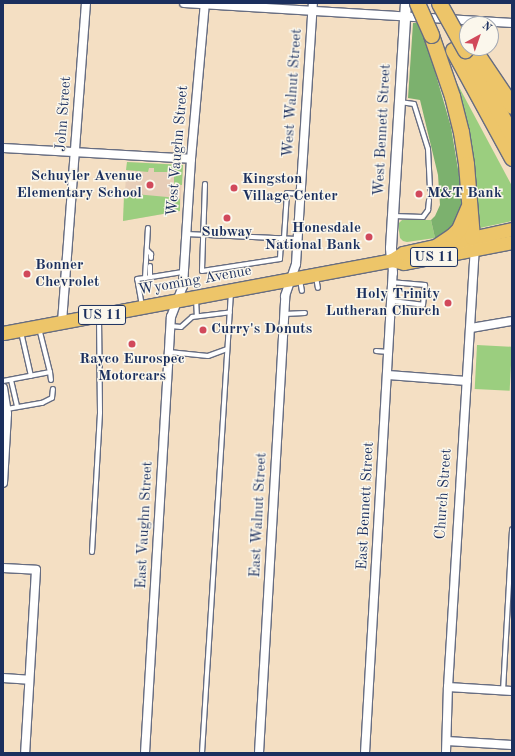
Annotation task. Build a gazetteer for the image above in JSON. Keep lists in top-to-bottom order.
{
  "streets": {
    "main road": ["US 11", "Wyoming Avenue"],
    "street": [
      "West Walnut Street",
      "John Street",
      "West Bennett Street",
      "West Vaughn Street",
      "Church Street",
      "East Bennett Street",
      "East Walnut Street",
      "East Vaughn Street"
    ]
  },
  "crossings": [
    ["West Walnut Street", "Wyoming Avenue"],
    ["West Walnut Street", "East Walnut Street"],
    ["John Street", "Wyoming Avenue"],
    ["West Bennett Street", "Wyoming Avenue"],
    ["West Bennett Street", "East Bennett Street"],
    ["West Vaughn Street", "Wyoming Avenue"],
    ["West Vaughn Street", "East Vaughn Street"],
    ["Wyoming Avenue", "Church Street"],
    ["Wyoming Avenue", "East Bennett Street"],
    ["Wyoming Avenue", "East Walnut Street"],
    ["Wyoming Avenue", "East Vaughn Street"]
  ],
  "places": [
    "Schuyler Avenue Elementary School",
    "Kingston Village Center",
    "M&T Bank",
    "Subway",
    "Honesdale National Bank",
    "Bonner Chevrolet",
    "Holy Trinity Lutheran Church",
    "Curry's Donuts",
    "Rayco Eurospec Motorcars"
  ],
  "north": "top right"
}
